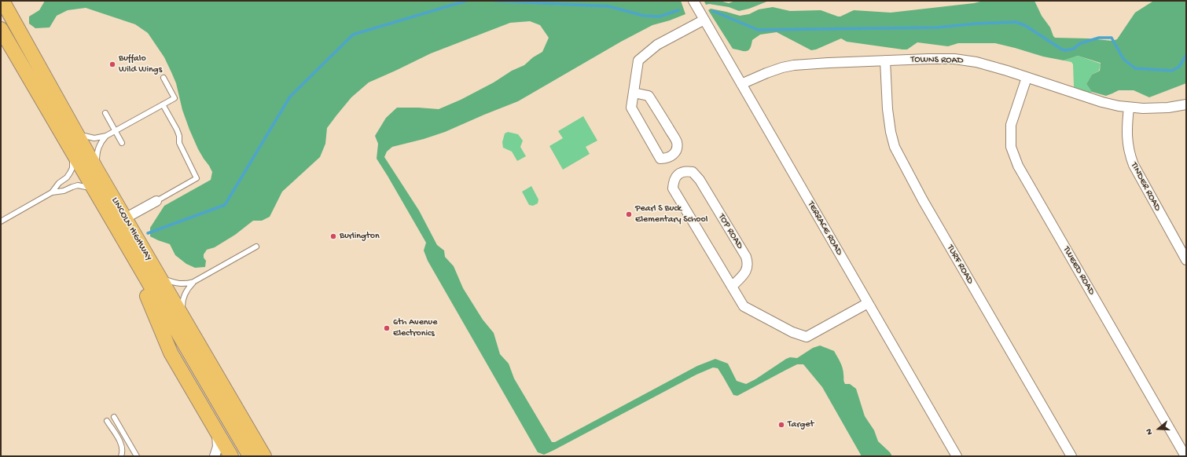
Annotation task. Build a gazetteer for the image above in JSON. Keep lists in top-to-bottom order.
{
  "streets": {
    "main road": ["LINCOLN HIGHWAY"],
    "street": [
      "TOWNS ROAD",
      "TINDER ROAD",
      "TERRACE ROAD",
      "TOP ROAD",
      "TURF ROAD",
      "TWEED ROAD"
    ]
  },
  "crossings": [
    ["TOWNS ROAD", "TINDER ROAD"],
    ["TOWNS ROAD", "TERRACE ROAD"],
    ["TOWNS ROAD", "TURF ROAD"],
    ["TOWNS ROAD", "TWEED ROAD"],
    ["TERRACE ROAD", "TOP ROAD"]
  ],
  "places": [
    "Buffalo Wild Wings",
    "Pearl S Buck Elementary School",
    "Burlington",
    "6th Avenue Electronics",
    "Target"
  ],
  "north": "left"
}
